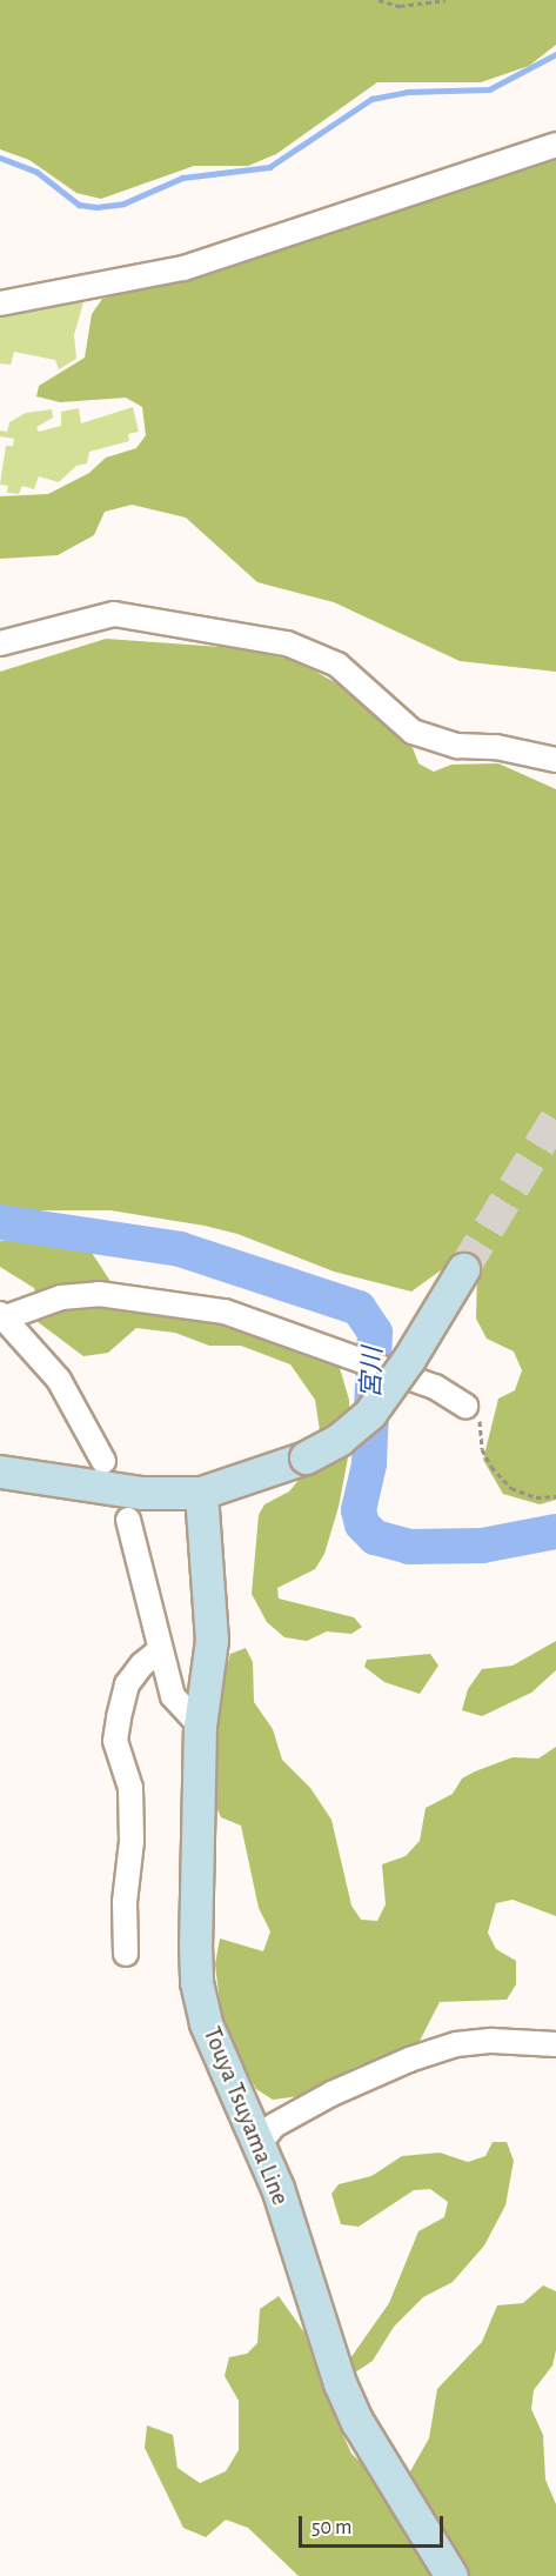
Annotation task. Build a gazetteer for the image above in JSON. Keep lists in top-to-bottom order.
{
  "streets": {
    "main road": ["Touya Tsuyama Line"]
  },
  "water": ["宮川"],
  "scale_bar": "50 m"
}
